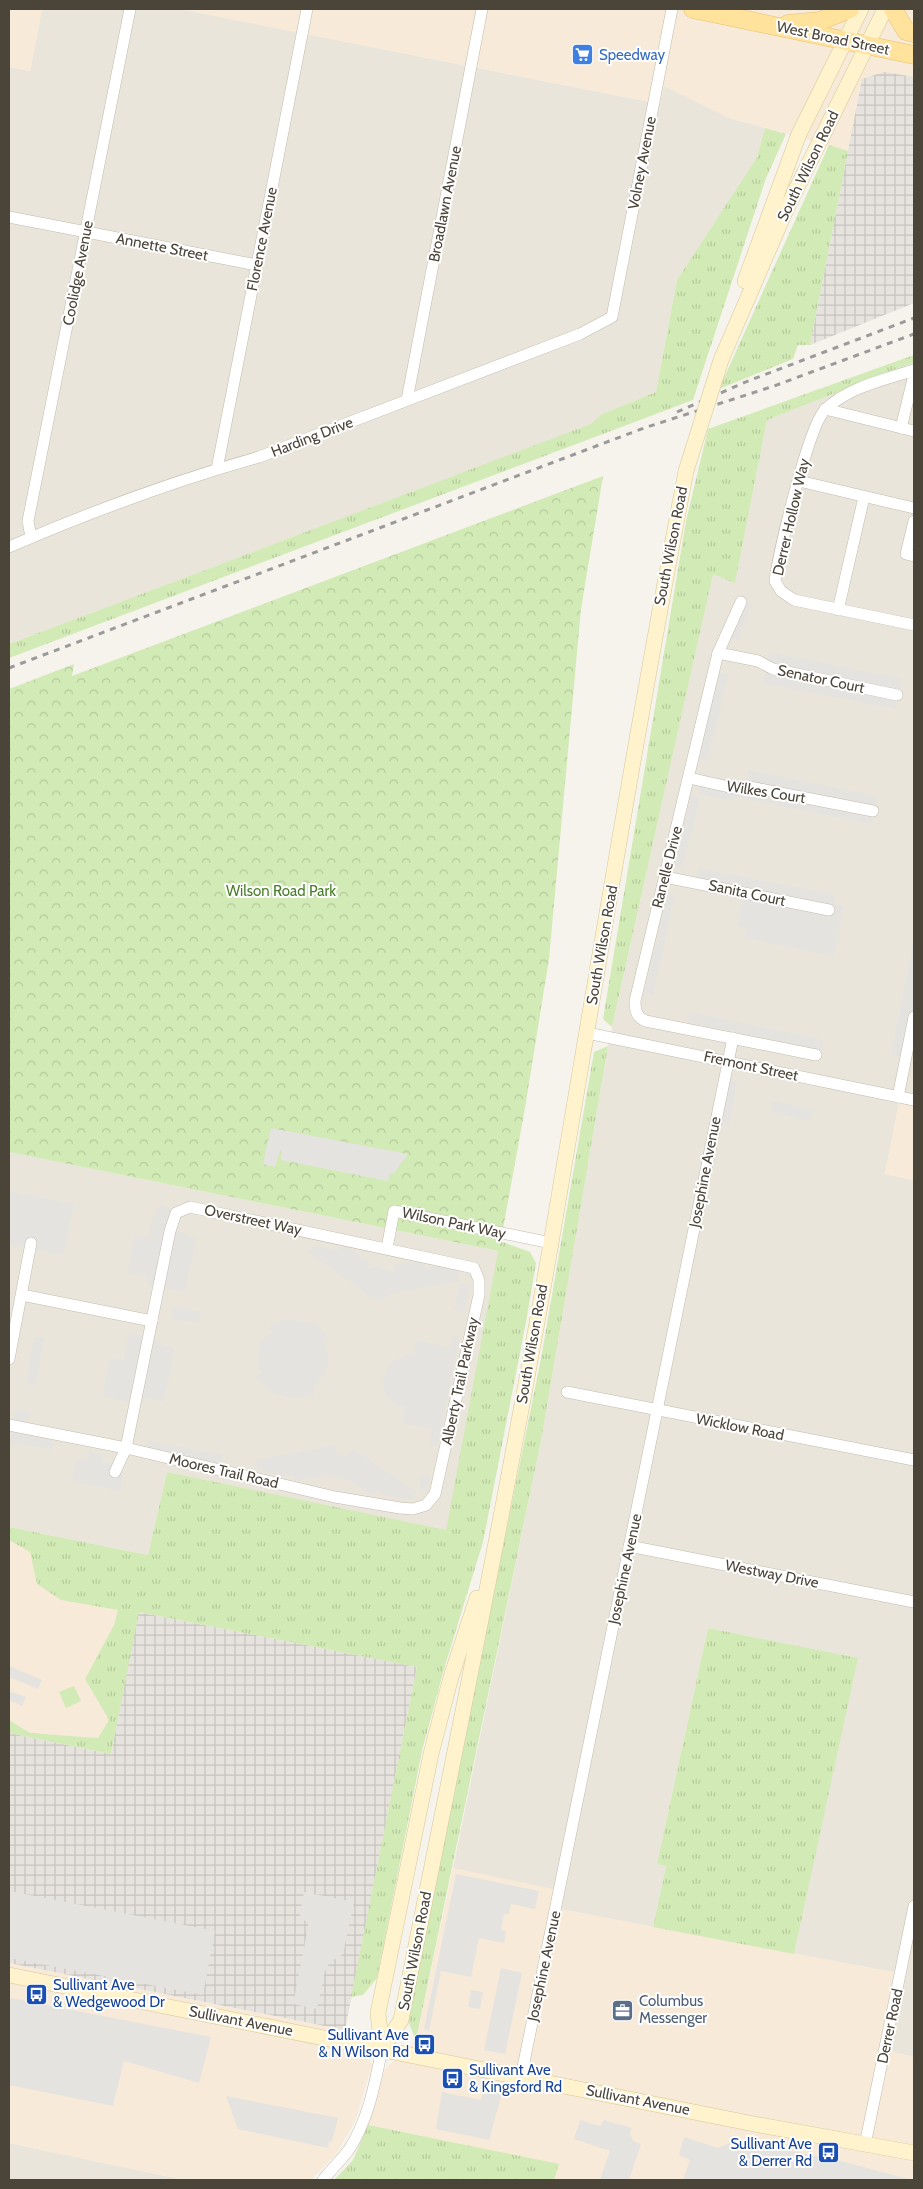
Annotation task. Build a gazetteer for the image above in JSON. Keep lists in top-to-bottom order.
{
  "streets": {
    "main road": ["West Broad Street", "South Wilson Road", "Sullivant Avenue"],
    "street": [
      "Volney Avenue",
      "Broadlawn Avenue",
      "Florence Avenue",
      "Annette Street",
      "Coolidge Avenue",
      "Harding Drive",
      "Derrer Hollow Way",
      "Senator Court",
      "Wilkes Court",
      "Ranelle Drive",
      "Sanita Court",
      "Fremont Street",
      "Josephine Avenue",
      "Overstreet Way",
      "Wilson Park Way",
      "Alberty Trail Parkway",
      "Wicklow Road",
      "Moores Trail Road",
      "Westway Drive",
      "Derrer Road"
    ]
  },
  "crossings": [
    ["West Broad Street", "South Wilson Road"],
    ["Volney Avenue", "Harding Drive"],
    ["South Wilson Road", "Fremont Street"],
    ["South Wilson Road", "Wilson Park Way"],
    ["South Wilson Road", "Sullivant Avenue"],
    ["Broadlawn Avenue", "Harding Drive"],
    ["Florence Avenue", "Annette Street"],
    ["Florence Avenue", "Harding Drive"],
    ["Annette Street", "Coolidge Avenue"],
    ["Coolidge Avenue", "Harding Drive"],
    ["Senator Court", "Ranelle Drive"],
    ["Wilkes Court", "Ranelle Drive"],
    ["Ranelle Drive", "Sanita Court"],
    ["Fremont Street", "Josephine Avenue"],
    ["Josephine Avenue", "Wicklow Road"],
    ["Josephine Avenue", "Westway Drive"],
    ["Josephine Avenue", "Sullivant Avenue"],
    ["Overstreet Way", "Wilson Park Way"],
    ["Overstreet Way", "Alberty Trail Parkway"],
    ["Overstreet Way", "Moores Trail Road"],
    ["Alberty Trail Parkway", "Moores Trail Road"],
    ["Sullivant Avenue", "Derrer Road"]
  ],
  "parks": ["Wilson Road Park"],
  "places": {
    "supermarket": ["Speedway"],
    "bus stop": [
      "Sullivant Ave & Wedgewood Dr",
      "Sullivant Ave & N Wilson Rd",
      "Sullivant Ave & Kingsford Rd",
      "Sullivant Ave & Derrer Rd"
    ],
    "office": ["Columbus Messenger"]
  }
}
